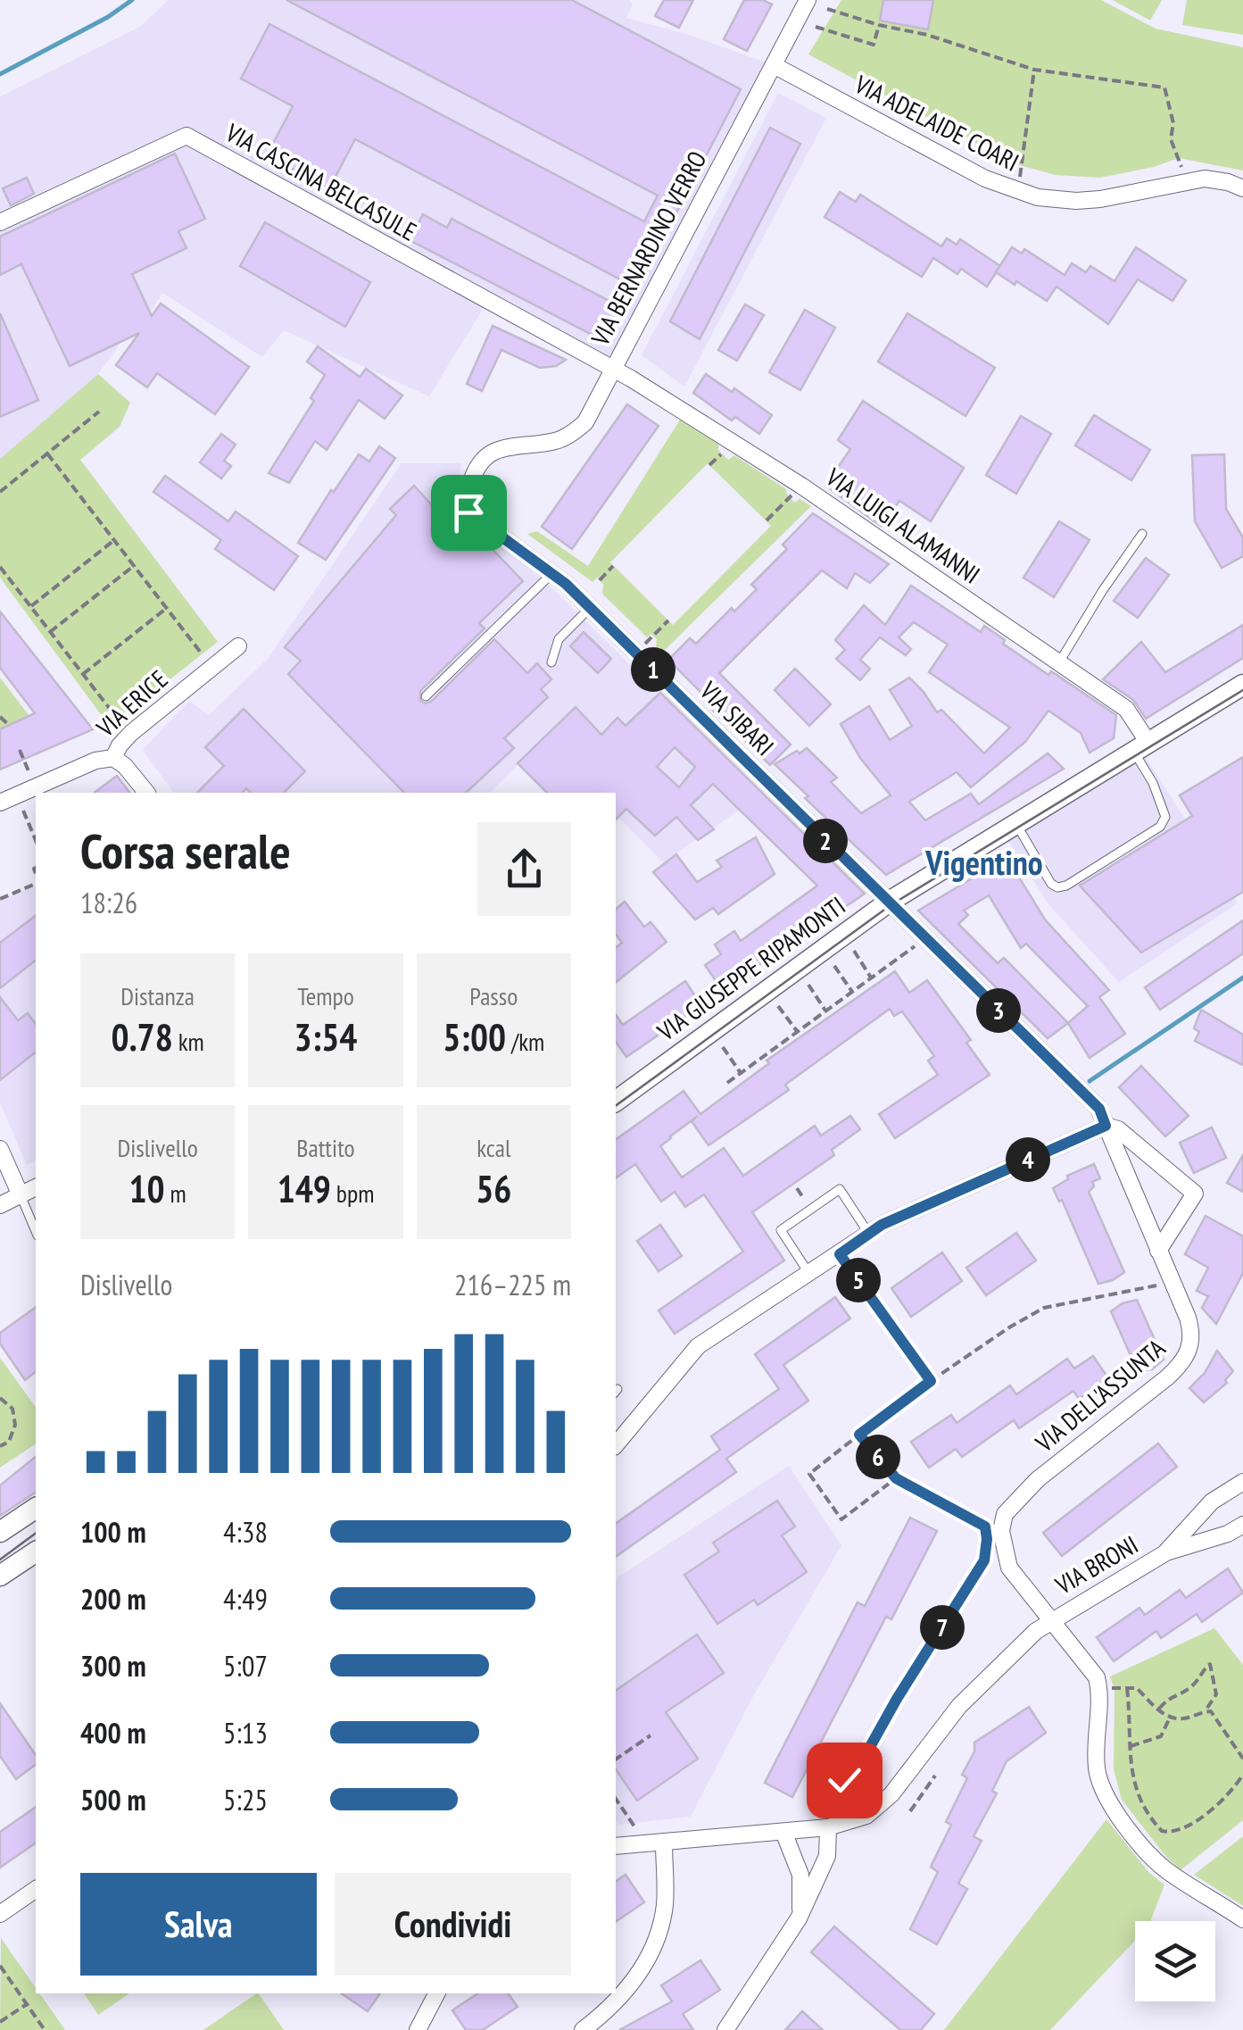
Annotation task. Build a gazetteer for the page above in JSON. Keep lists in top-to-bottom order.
{
  "streets": {
    "street": [
      "VIA ADELAIDE COARI",
      "VIA CASCINA BELCASULE",
      "VIA BERNARDINO VERRO",
      "VIA LUIGI ALAMANNI",
      "VIA ERICE",
      "VIA SIBARI",
      "VIA GIUSEPPE RIPAMONTI",
      "VIA DELL'ASSUNTA",
      "VIA BRONI"
    ]
  },
  "crossings": [
    ["VIA ADELAIDE COARI", "VIA BERNARDINO VERRO"],
    ["VIA CASCINA BELCASULE", "VIA BERNARDINO VERRO"],
    ["VIA CASCINA BELCASULE", "VIA LUIGI ALAMANNI"],
    ["VIA BERNARDINO VERRO", "VIA LUIGI ALAMANNI"],
    ["VIA BERNARDINO VERRO", "VIA SIBARI"],
    ["VIA LUIGI ALAMANNI", "VIA GIUSEPPE RIPAMONTI"],
    ["VIA SIBARI", "VIA GIUSEPPE RIPAMONTI"],
    ["VIA SIBARI", "VIA DELL'ASSUNTA"],
    ["VIA GIUSEPPE RIPAMONTI", "VIA DELL'ASSUNTA"],
    ["VIA DELL'ASSUNTA", "VIA BRONI"]
  ],
  "districts": ["Vigentino"],
  "page": {
    "pins": [
      "1",
      "2",
      "3",
      "4",
      "5",
      "6",
      "7"
    ],
    "heading": ["Corsa serale", "18:26"],
    "stats": [
      ["Distanza", "0.78 km"],
      ["Tempo", "3:54"],
      ["Passo", "5:00 /km"],
      ["Dislivello", "10 m"],
      ["Battito", "149 bpm"],
      ["kcal", "56"]
    ],
    "chart": ["Dislivello", "216–225 m"],
    "list": [
      {
        "name": "100 m",
        "note": "4:38"
      },
      {
        "name": "200 m",
        "note": "4:49"
      },
      {
        "name": "300 m",
        "note": "5:07"
      },
      {
        "name": "400 m",
        "note": "5:13"
      },
      {
        "name": "500 m",
        "note": "5:25"
      }
    ],
    "buttons": ["Salva", "Condividi"]
  }
}
